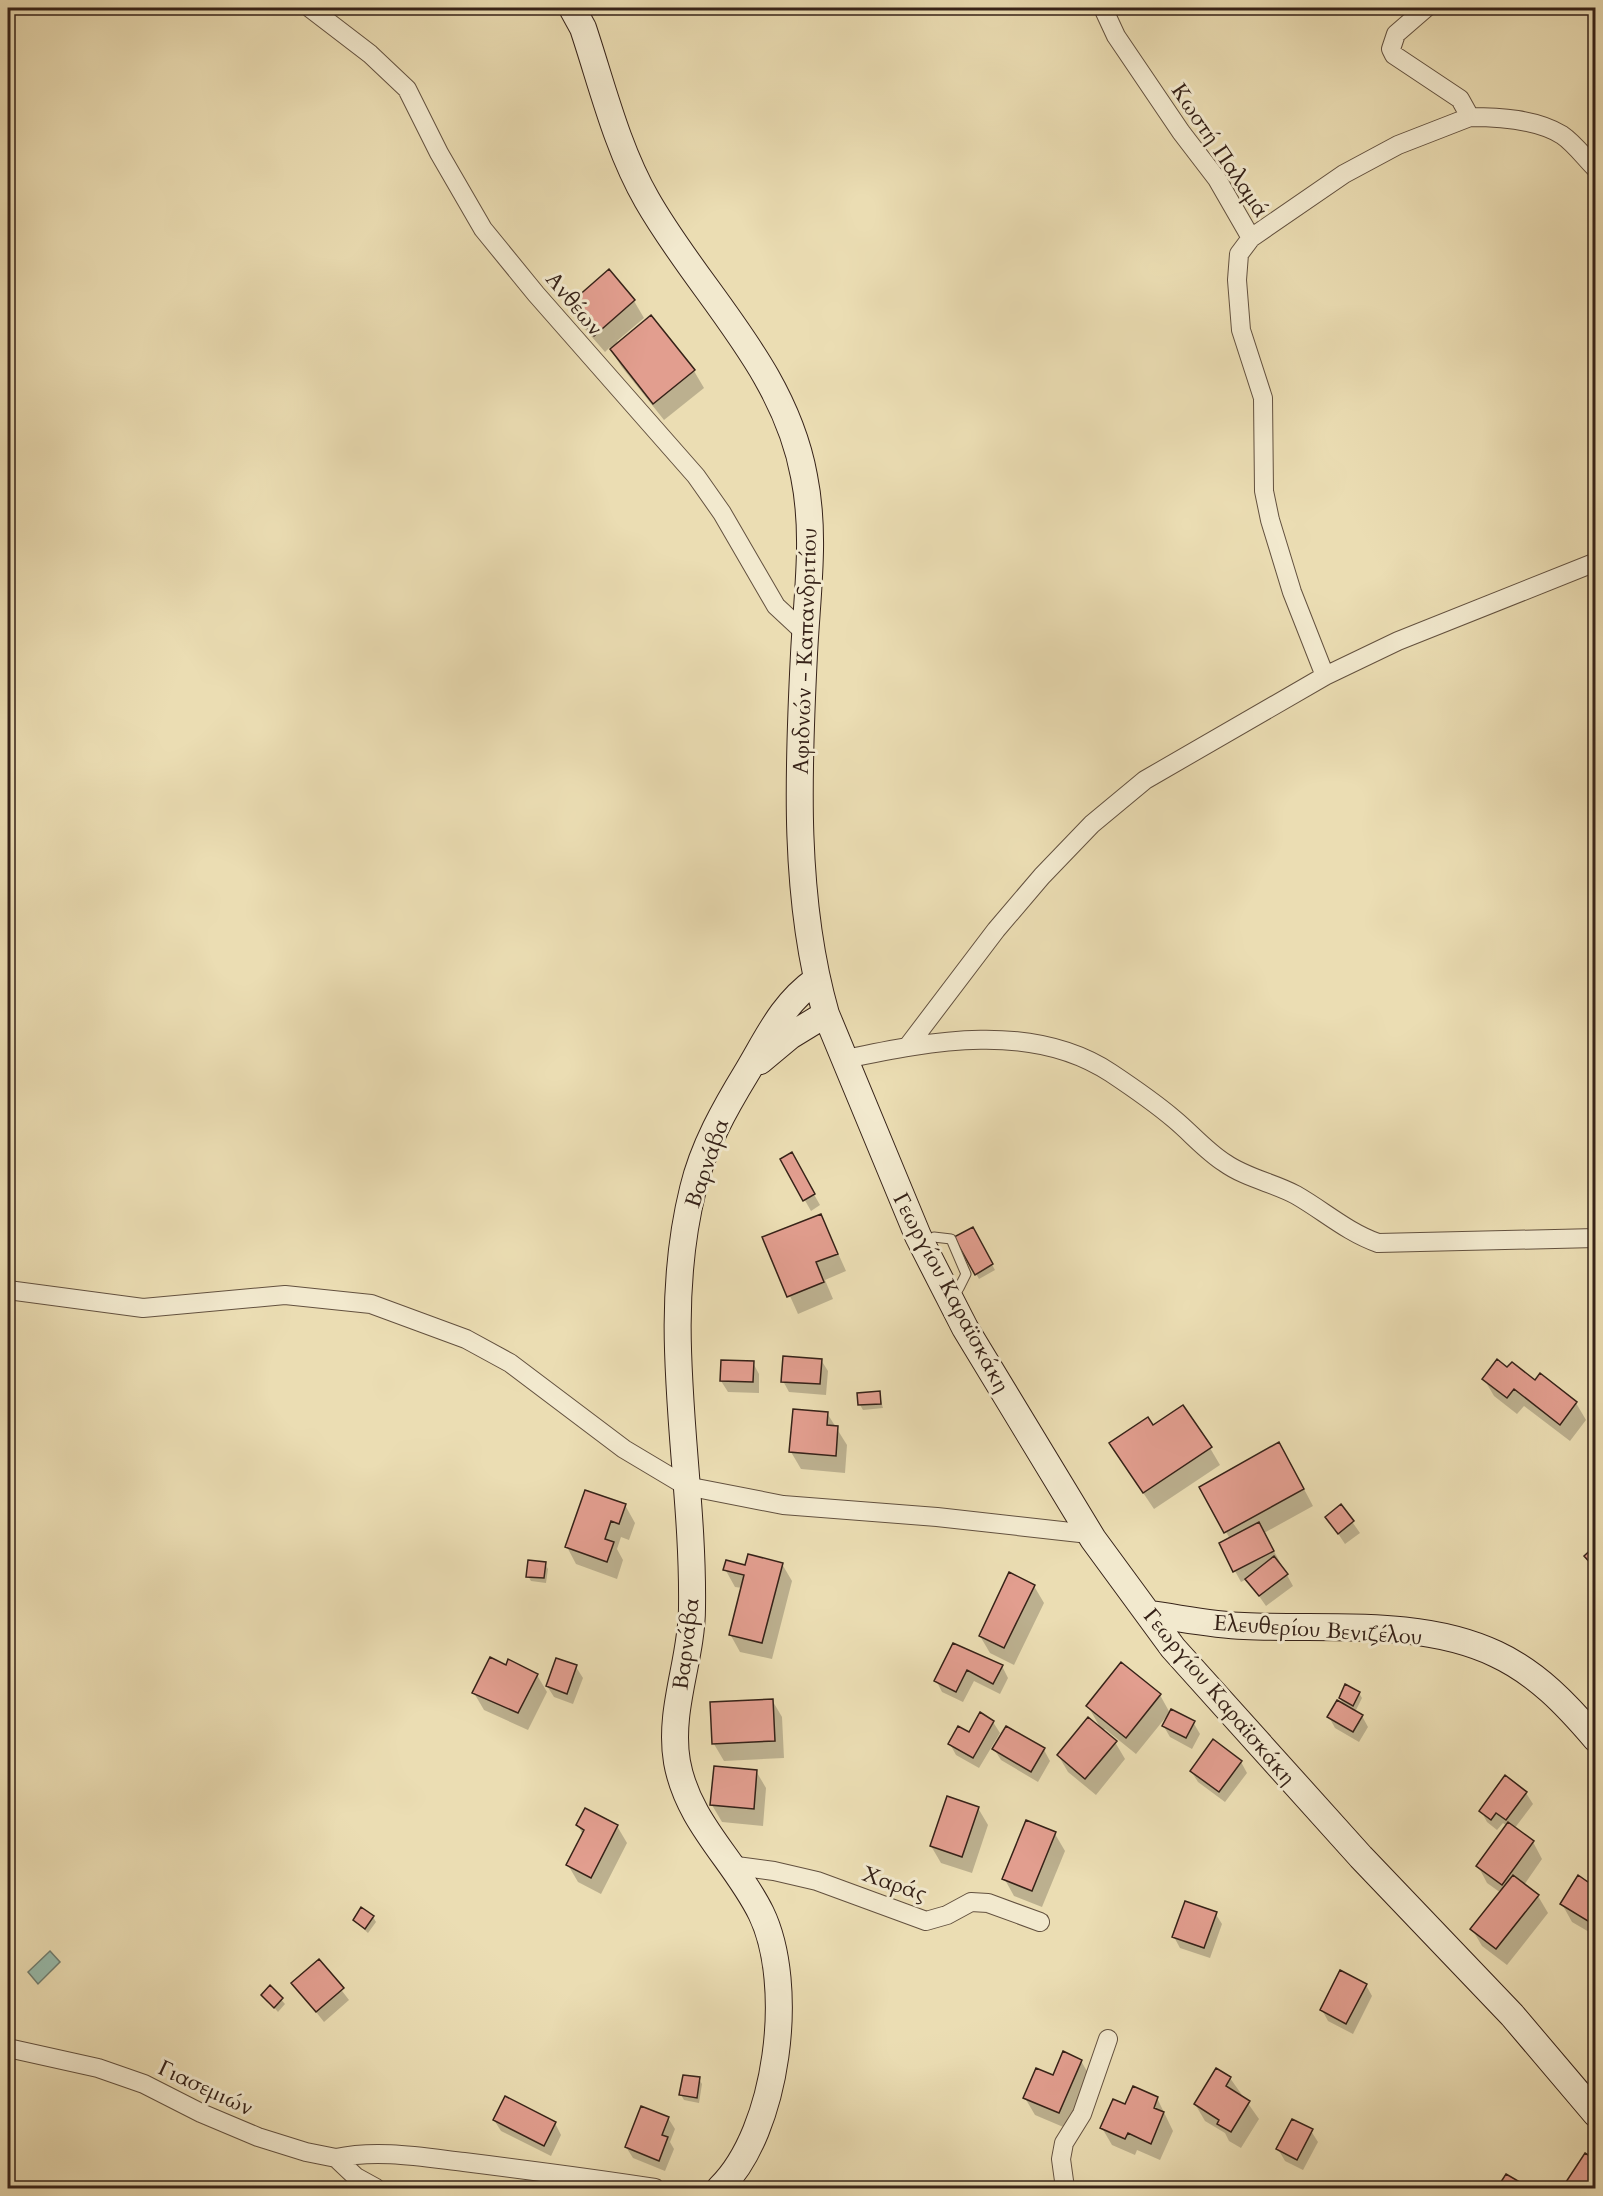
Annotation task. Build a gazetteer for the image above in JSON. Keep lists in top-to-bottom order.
{
  "streets": {
    "main road": [
      "Αφιδνών - Καπανδριτίου",
      "Βαρνάβα",
      "Γεωργίου Καραϊσκάκη",
      "Ελευθερίου Βενιζέλου"
    ],
    "street": [
      "Κωστή Παλαμά",
      "Ανθέων",
      "Χαράς",
      "Γιασεμιών"
    ]
  },
  "crossings": [
    ["Ανθέων", "Αφιδνών - Καπανδριτίου"],
    ["Αφιδνών - Καπανδριτίου", "Βαρνάβα"],
    ["Αφιδνών - Καπανδριτίου", "Γεωργίου Καραϊσκάκη"],
    ["Βαρνάβα", "Χαράς"],
    ["Γεωργίου Καραϊσκάκη", "Ελευθερίου Βενιζέλου"]
  ]
}
